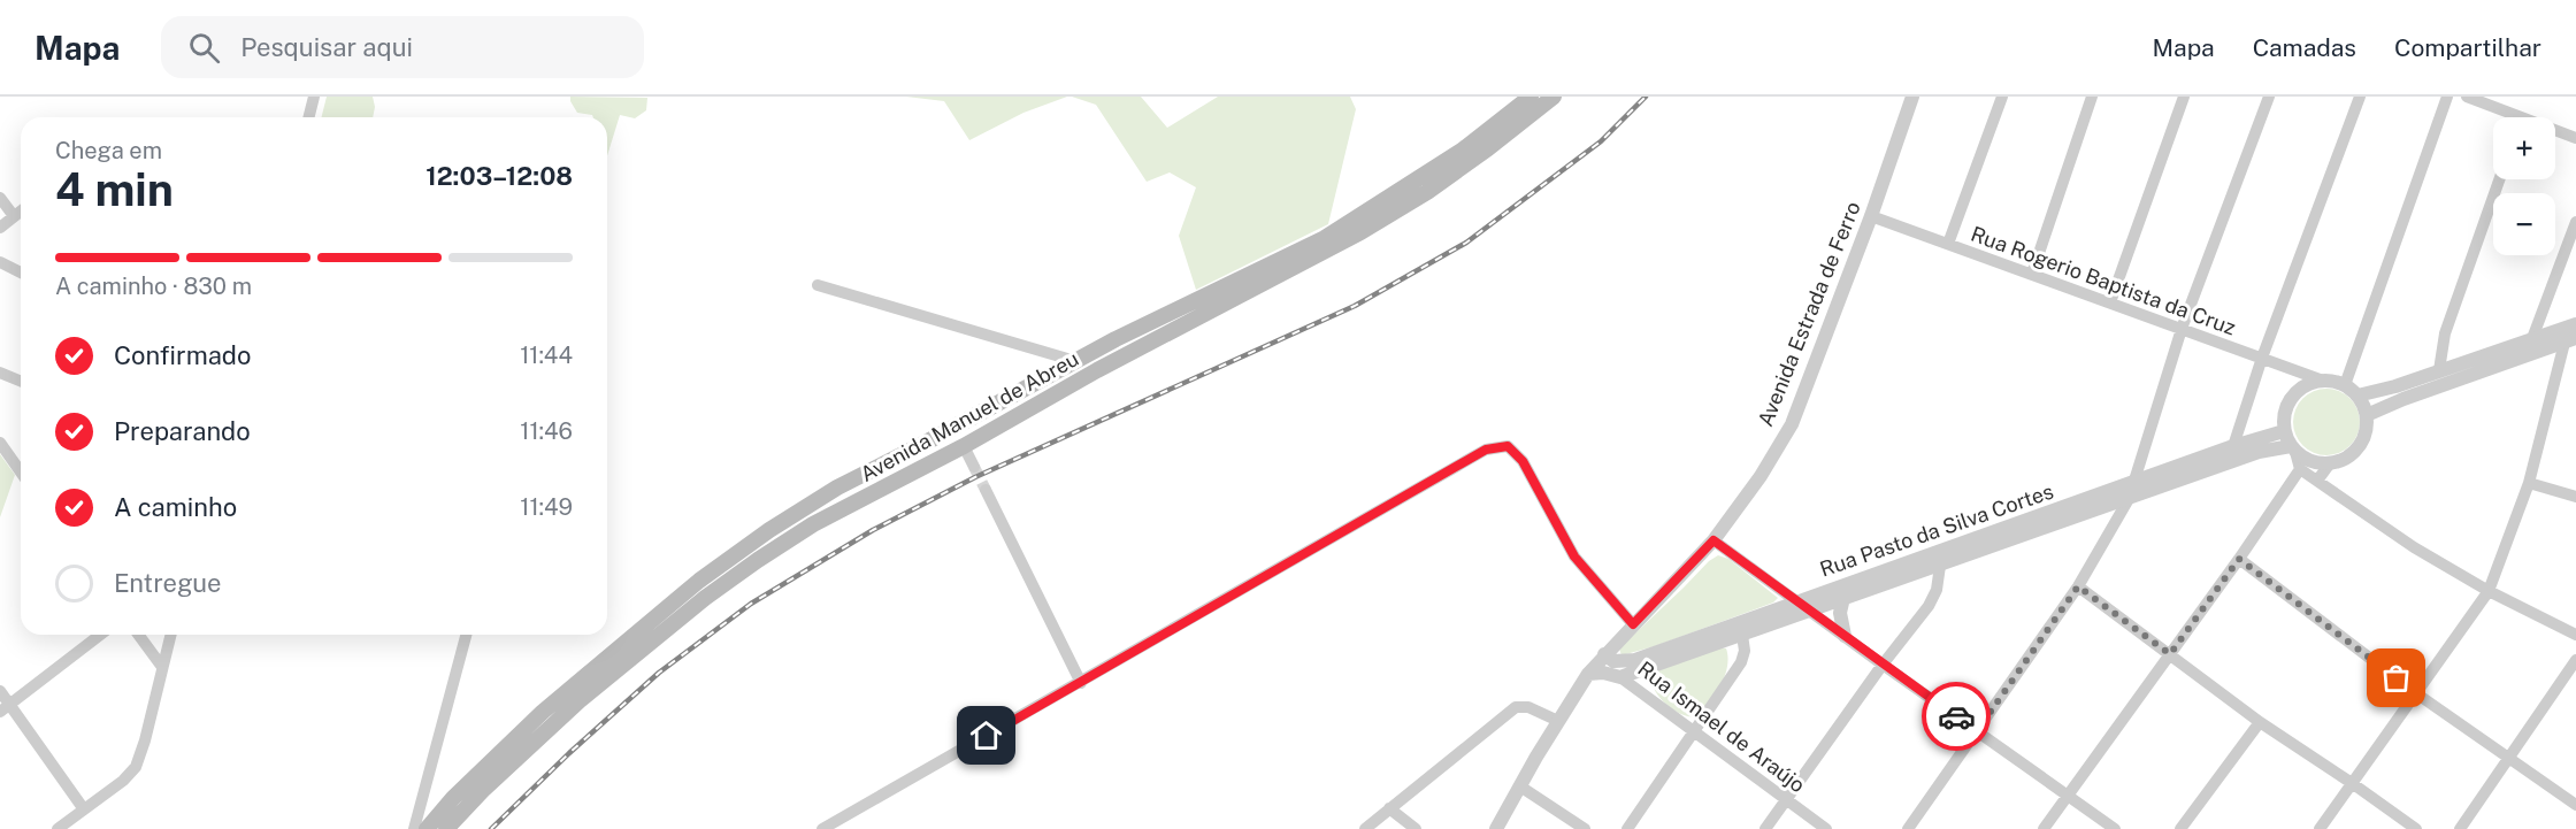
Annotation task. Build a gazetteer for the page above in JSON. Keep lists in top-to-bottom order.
{
  "streets": {
    "main road": ["Avenida Manuel de Abreu"],
    "street": [
      "Rua Rogerio Baptista da Cruz",
      "Avenida Estrada de Ferro",
      "Rua Pasto da Silva Cortes",
      "Rua Ismael de Araújo"
    ]
  },
  "crossings": [
    ["Rua Rogerio Baptista da Cruz", "Avenida Estrada de Ferro"],
    ["Rua Rogerio Baptista da Cruz", "Rua Pasto da Silva Cortes"],
    ["Avenida Estrada de Ferro", "Rua Pasto da Silva Cortes"],
    ["Avenida Estrada de Ferro", "Rua Ismael de Araújo"],
    ["Rua Pasto da Silva Cortes", "Rua Ismael de Araújo"]
  ],
  "page": {
    "header": "Mapa",
    "search": "Pesquisar aqui",
    "nav": ["Mapa", "Camadas", "Compartilhar"],
    "map_buttons": ["+", "−"],
    "heading": ["4 min", "Chega em", "12:03–12:08"],
    "bar": "A caminho · 830 m",
    "list": [
      ["Confirmado", "11:44"],
      ["Preparando", "11:46"],
      ["A caminho", "11:49"],
      "Entregue"
    ]
  }
}
